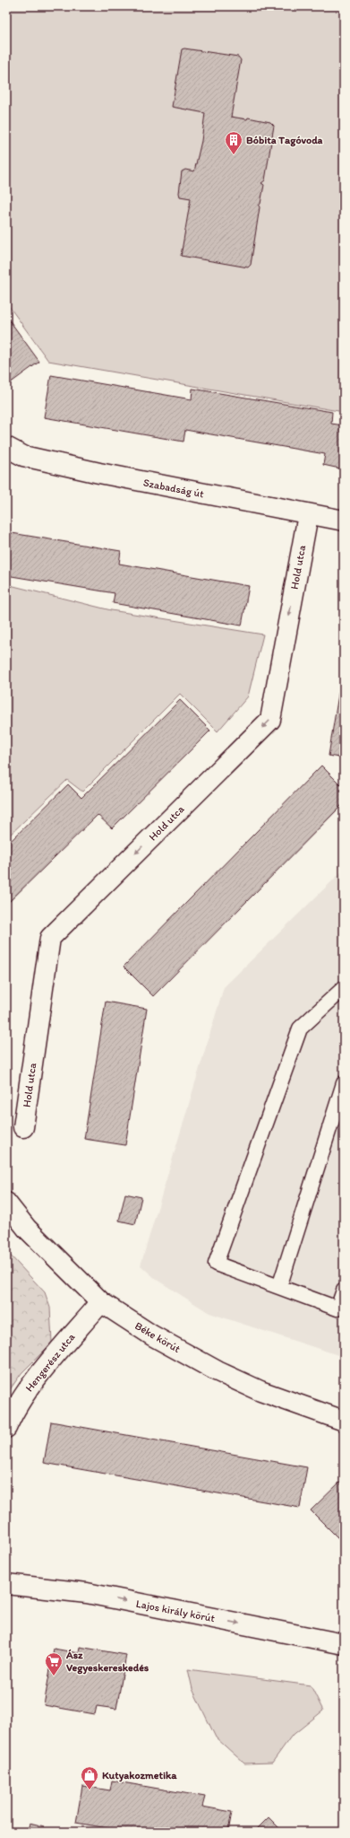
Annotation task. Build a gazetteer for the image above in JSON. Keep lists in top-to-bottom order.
{
  "streets": {
    "street": [
      "Szabadság út",
      "Hold utca",
      "Béke körút",
      "Hengerész utca",
      "Lajos király körút"
    ]
  },
  "crossings": [
    ["Szabadság út", "Hold utca"],
    ["Béke körút", "Hengerész utca"]
  ],
  "one_way": ["Hold utca", "Lajos király körút"],
  "places": {
    "building": ["Bóbita Tagóvoda"],
    "supermarket": ["Ász Vegyeskereskedés"],
    "shop": ["Kutyakozmetika"]
  }
}
